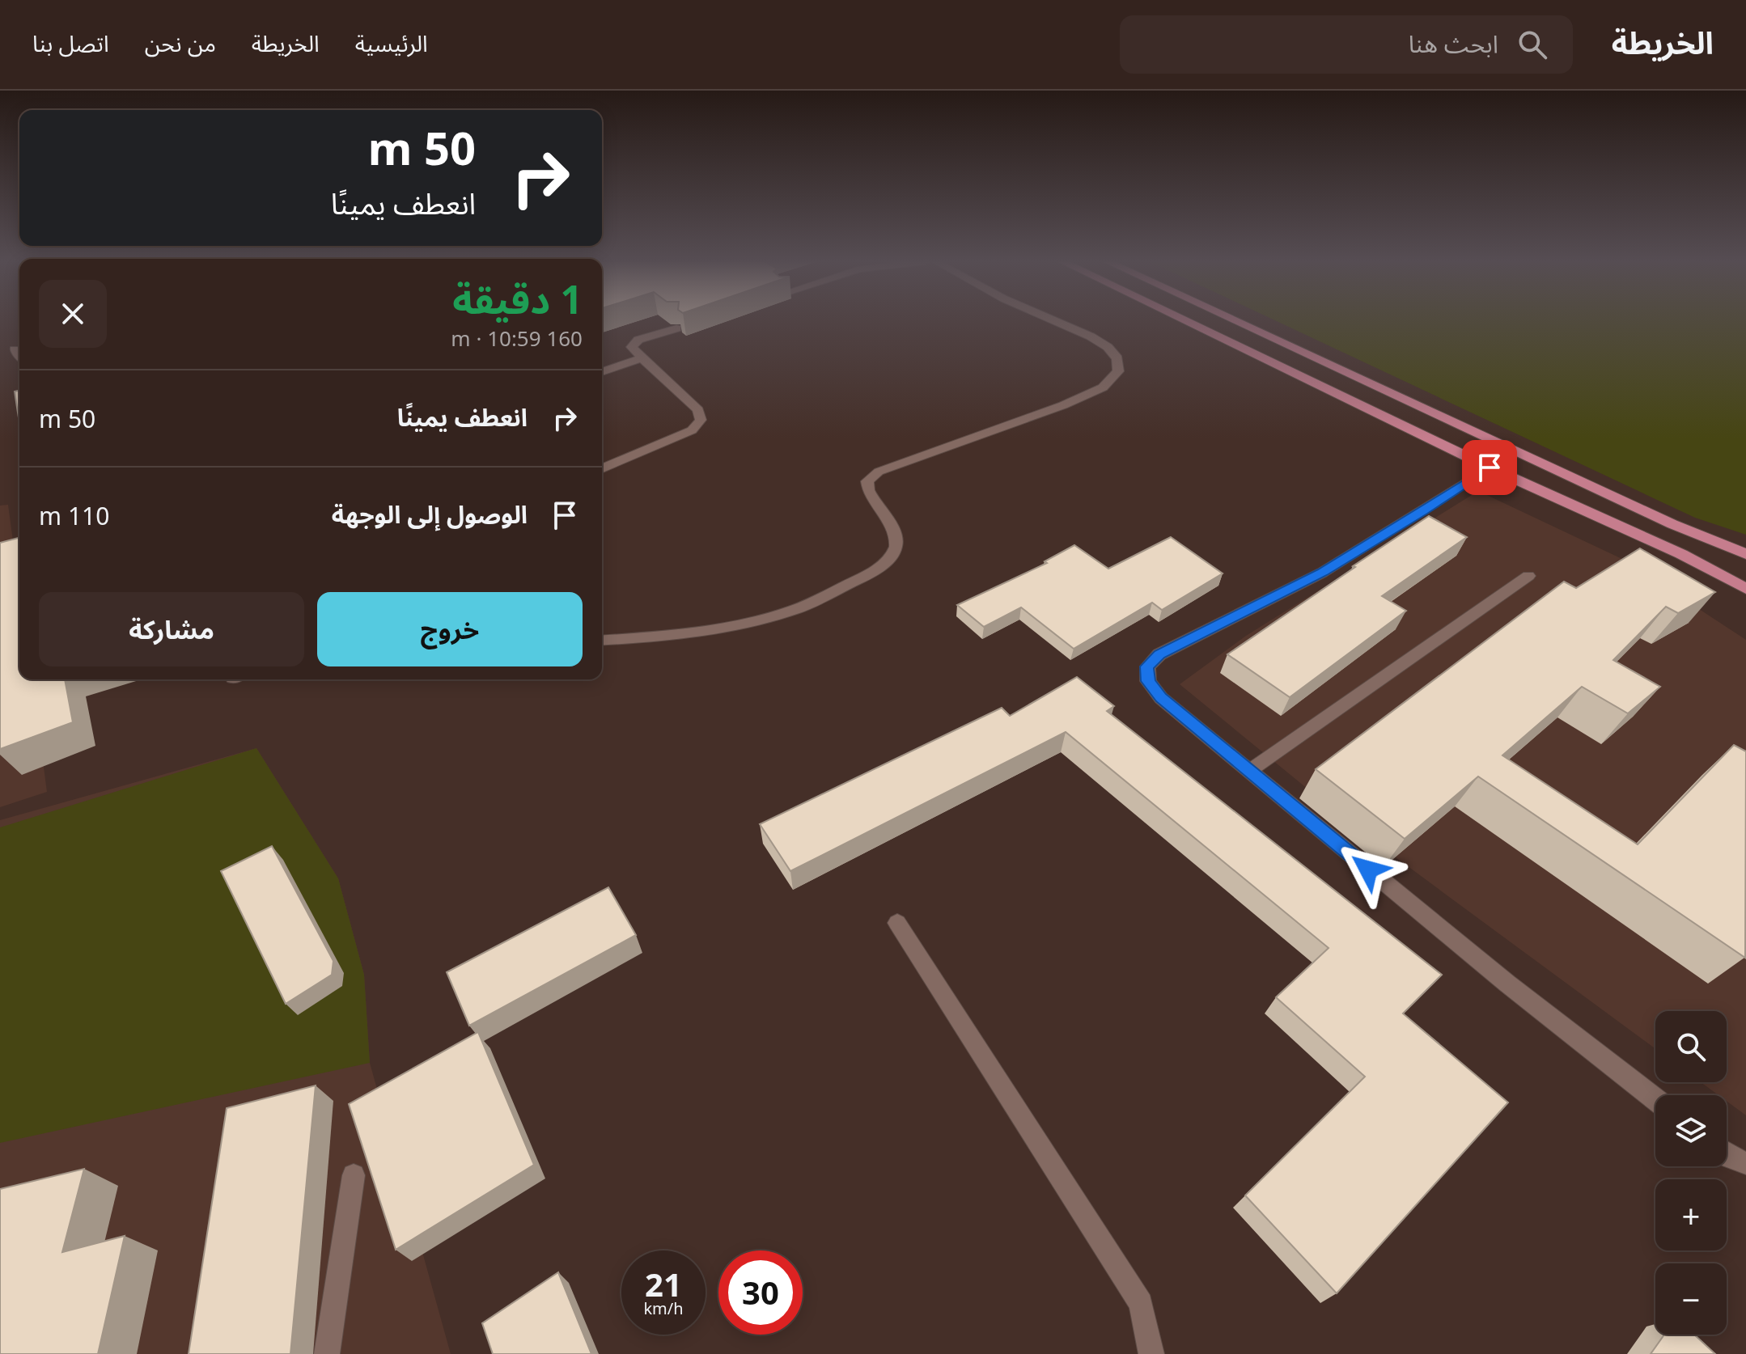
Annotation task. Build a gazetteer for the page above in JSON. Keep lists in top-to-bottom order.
{
  "page": {
    "header": "الخريطة",
    "search": "ابحث هنا",
    "nav": [
      "الرئيسية",
      "الخريطة",
      "من نحن",
      "اتصل بنا"
    ],
    "turn": ["50 m", "انعطف يمينًا"],
    "heading": ["1 دقيقة", "160 m · 10:59"],
    "list": [
      {
        "name": "انعطف يمينًا",
        "value": "50 m"
      },
      {
        "name": "الوصول إلى الوجهة",
        "value": "110 m"
      }
    ],
    "buttons": ["خروج", "مشاركة"],
    "map_buttons": ["+", "−"],
    "speed": "21 km/h",
    "limit": "30"
  }
}
